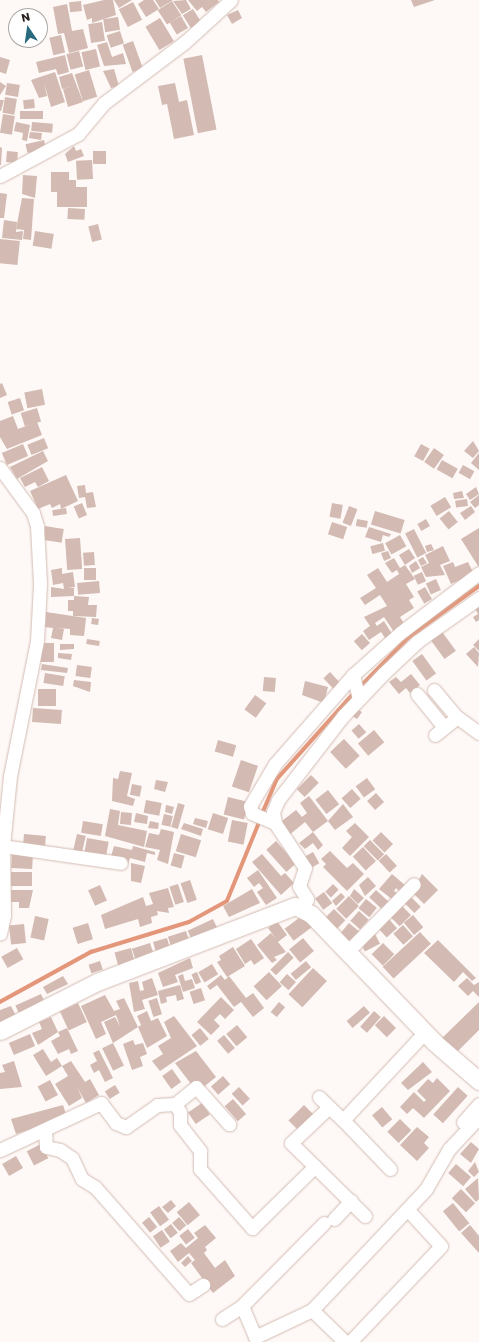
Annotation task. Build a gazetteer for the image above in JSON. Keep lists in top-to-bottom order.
{
  "north": "top"
}
